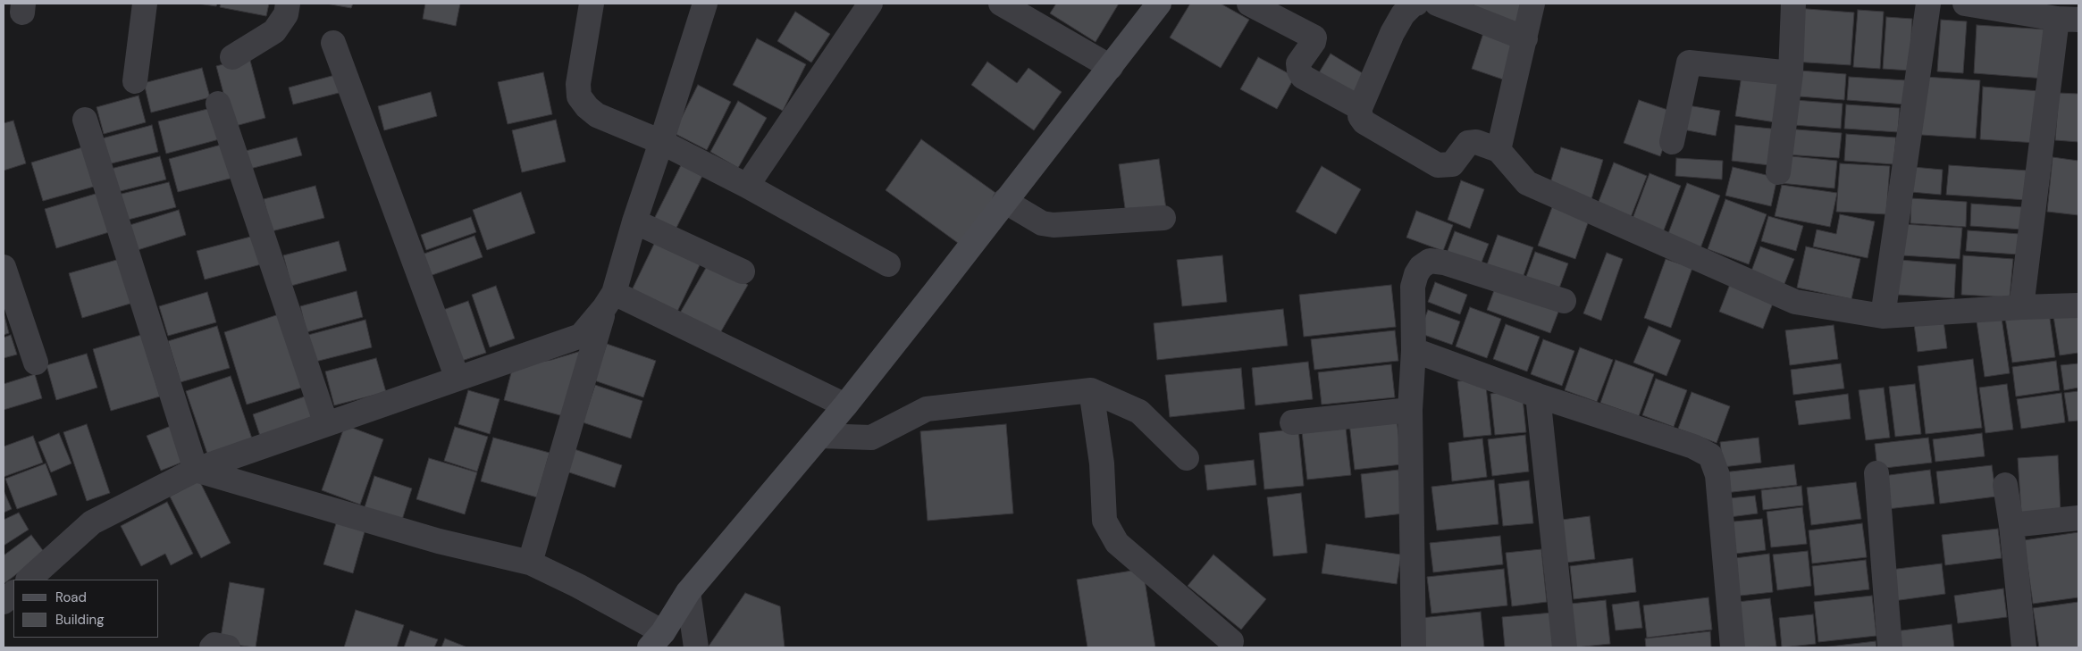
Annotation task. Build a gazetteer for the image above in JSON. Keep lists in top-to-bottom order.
{
  "legend": ["Road", "Building"]
}
